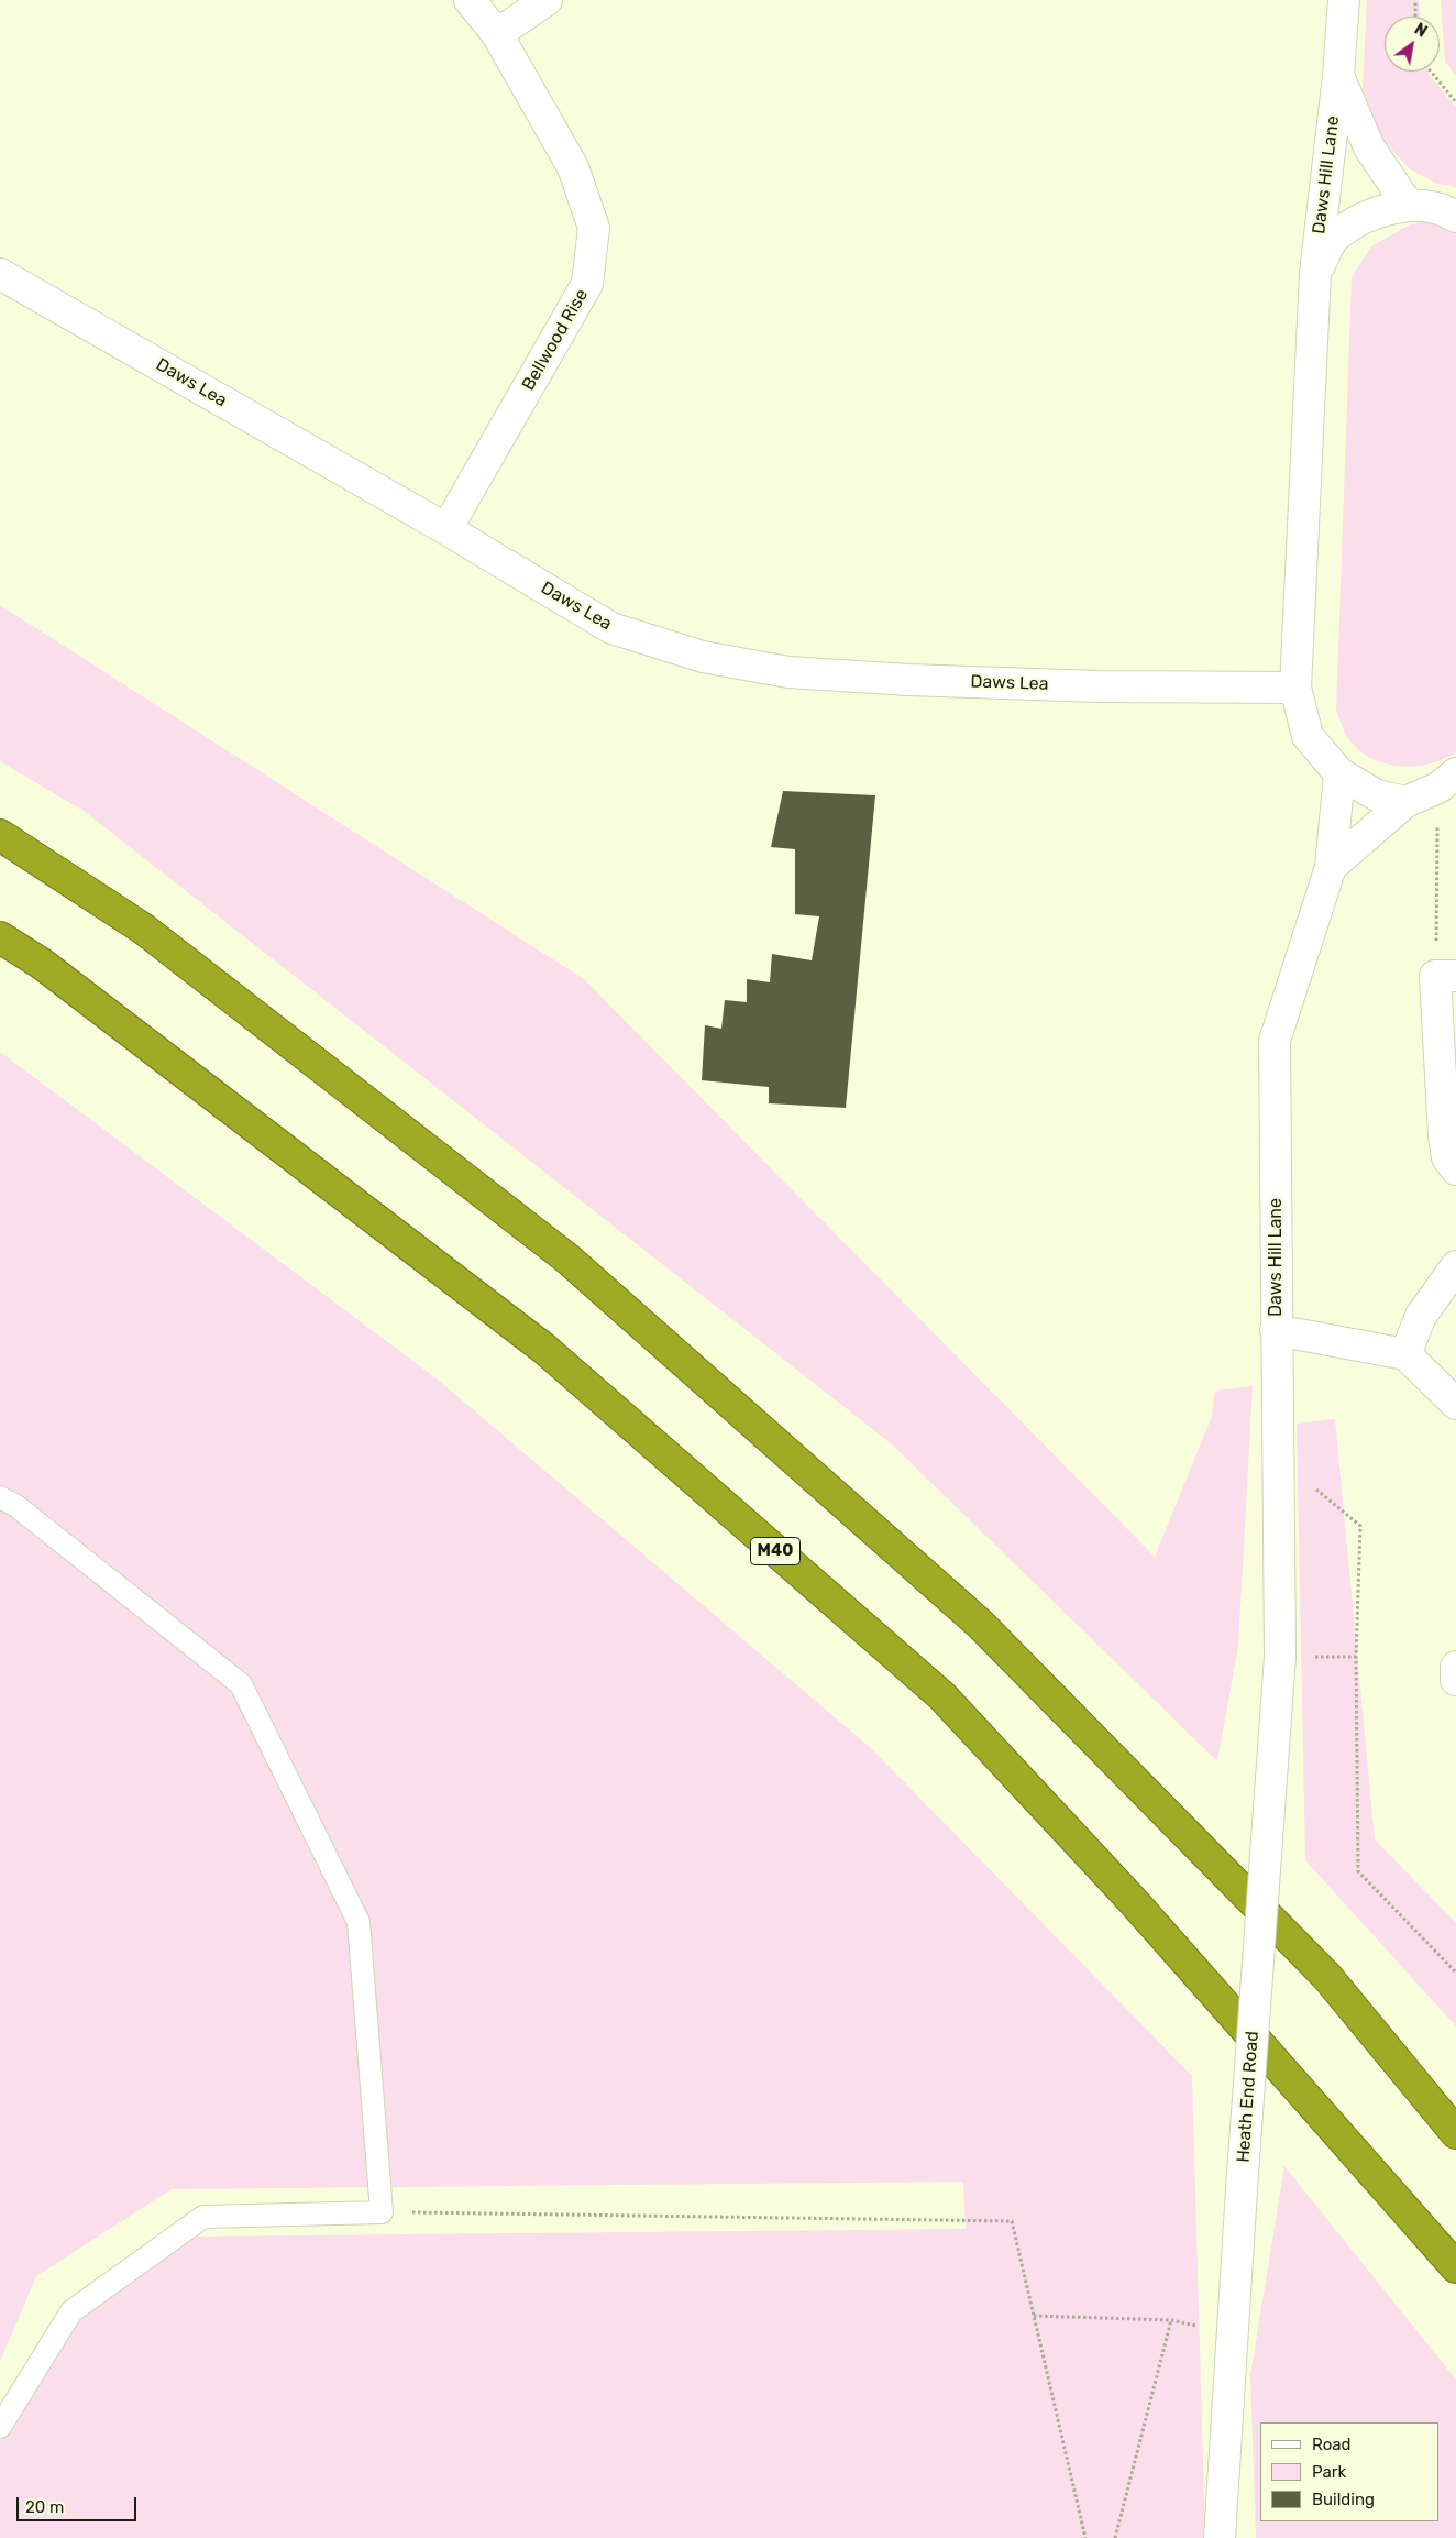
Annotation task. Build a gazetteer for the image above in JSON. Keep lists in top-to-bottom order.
{
  "streets": {
    "highway": ["M40"],
    "street": [
      "Daws Hill Lane",
      "Bellwood Rise",
      "Daws Lea",
      "Heath End Road"
    ]
  },
  "crossings": [
    ["Daws Hill Lane", "Daws Lea"],
    ["Daws Hill Lane", "Heath End Road"],
    ["Bellwood Rise", "Daws Lea"]
  ],
  "legend": ["Road", "Park", "Building"],
  "scale_bar": "20 m",
  "north": "top right"
}
